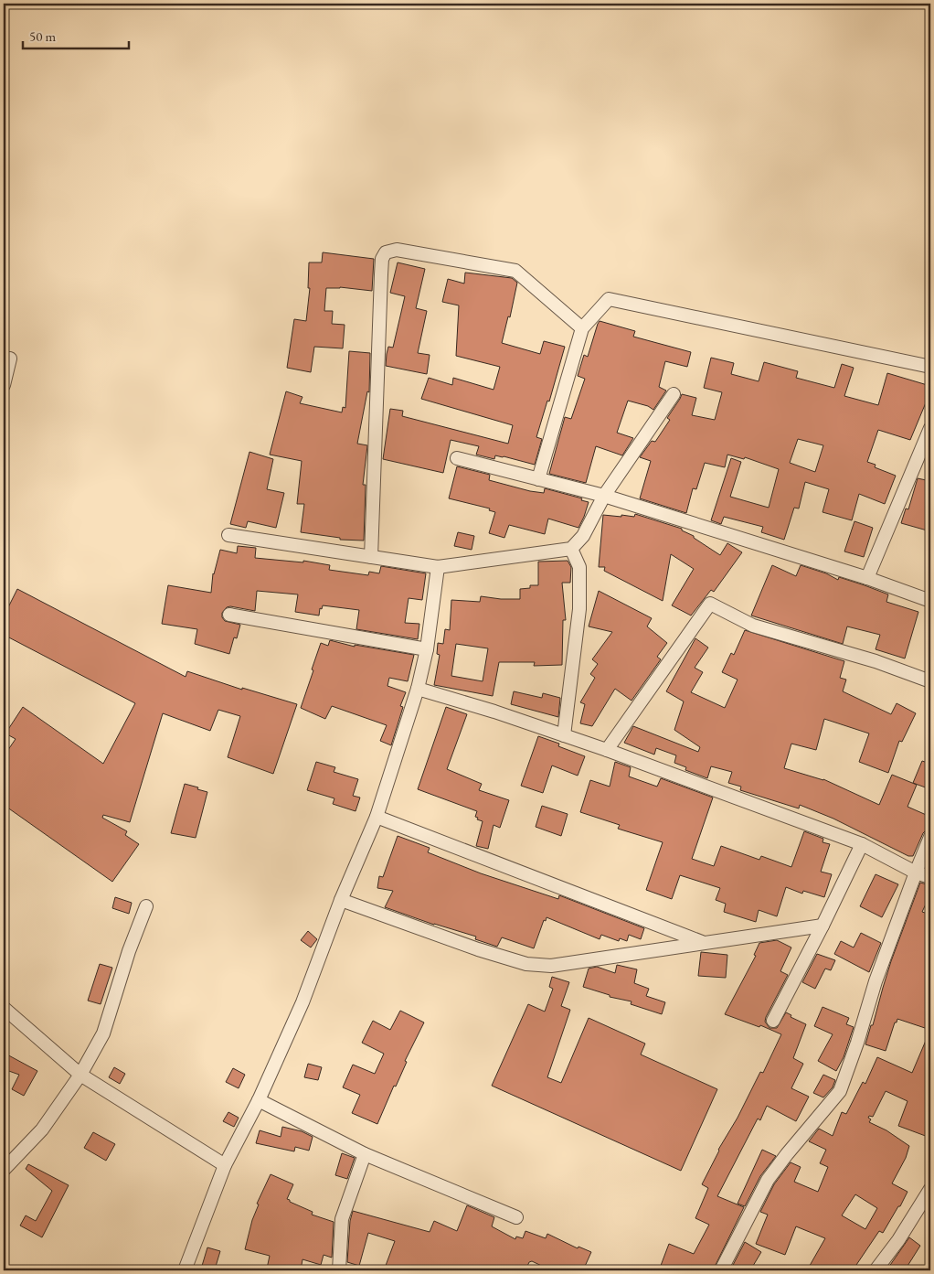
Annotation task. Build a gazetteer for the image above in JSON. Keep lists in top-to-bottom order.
{
  "scale_bar": "50 m"
}
